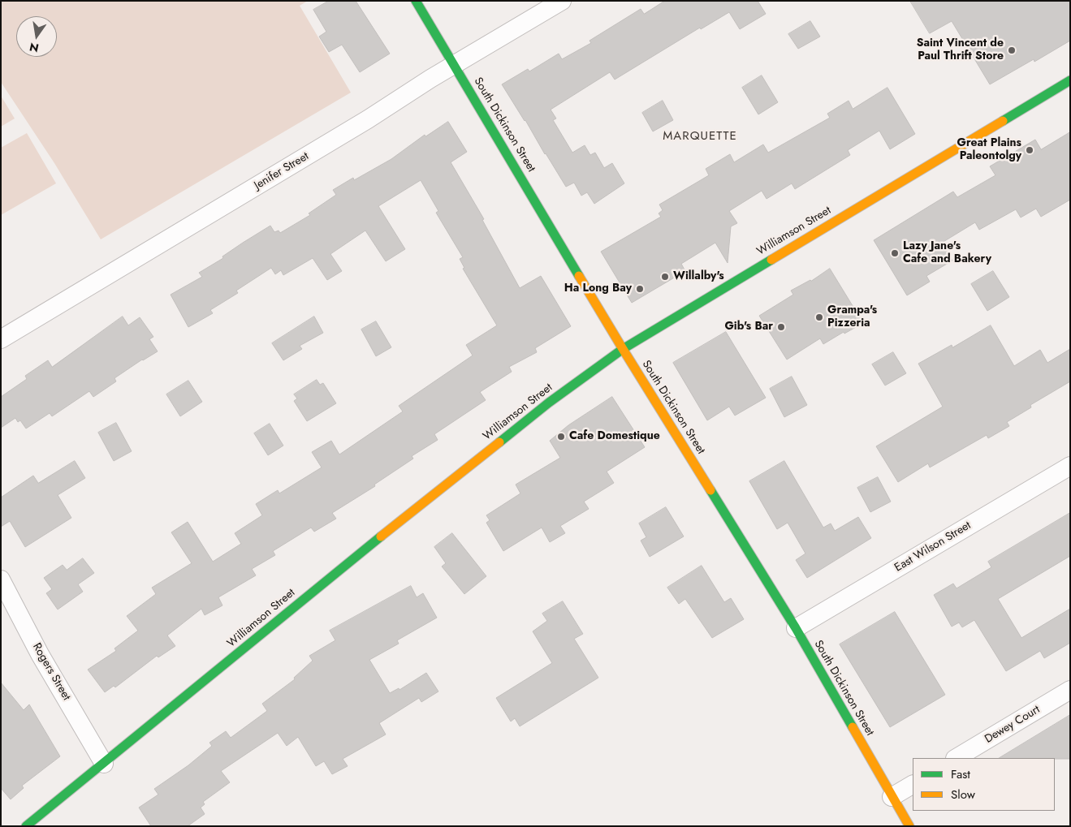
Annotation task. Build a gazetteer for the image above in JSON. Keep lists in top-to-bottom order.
{
  "streets": {
    "street": [
      "South Dickinson Street",
      "Jenifer Street",
      "Williamson Street",
      "East Wilson Street",
      "Rogers Street",
      "Dewey Court"
    ]
  },
  "crossings": [
    ["South Dickinson Street", "Jenifer Street"],
    ["South Dickinson Street", "Williamson Street"],
    ["South Dickinson Street", "East Wilson Street"],
    ["Williamson Street", "Rogers Street"]
  ],
  "districts": ["MARQUETTE"],
  "places": [
    "Saint Vincent de Paul Thrift Store",
    "Great Plains Paleontolgy",
    "Lazy Jane's Cafe and Bakery",
    "Willalby's",
    "Ha Long Bay",
    "Grampa's Pizzeria",
    "Gib's Bar",
    "Cafe Domestique"
  ],
  "legend": ["Fast", "Slow"],
  "north": "bottom"
}
